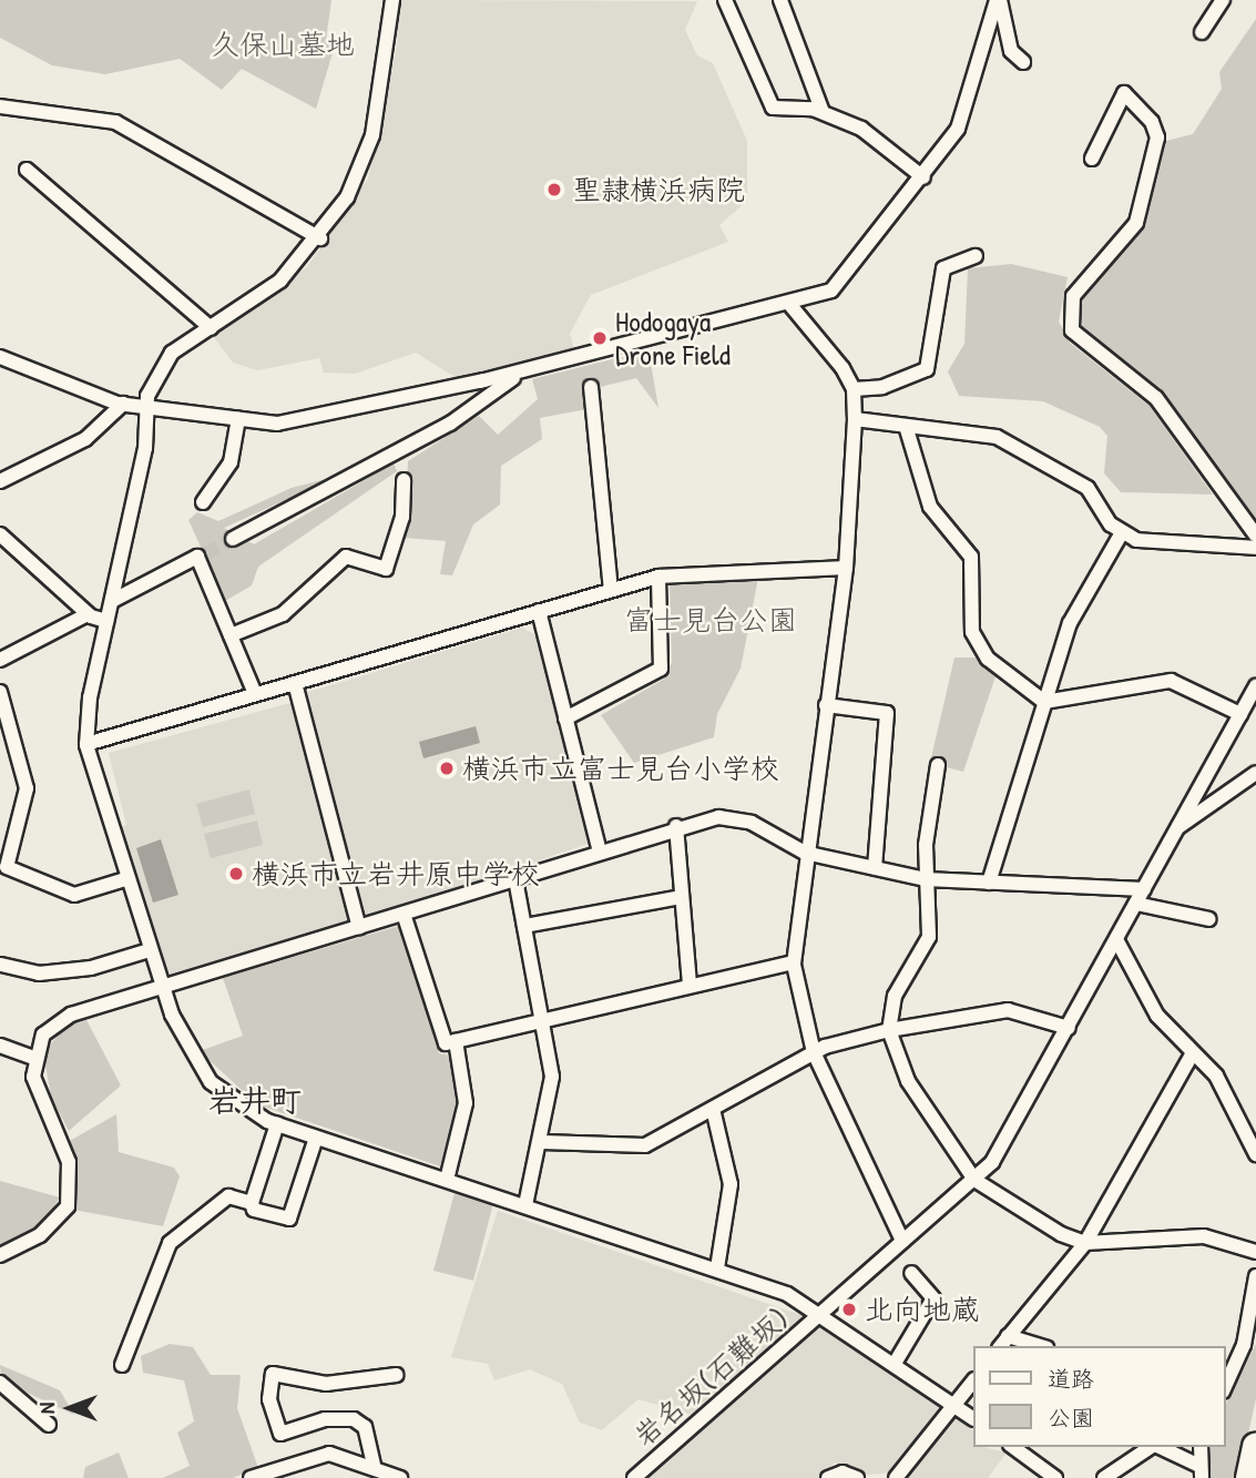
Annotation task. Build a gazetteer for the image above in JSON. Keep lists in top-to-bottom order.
{
  "streets": {
    "street": ["岩名坂(石難坂)"]
  },
  "districts": ["岩井町"],
  "parks": ["久保山墓地", "富士見台公園"],
  "places": [
    "聖隷横浜病院",
    "Hodogaya Drone Field",
    "横浜市立富士見台小学校",
    "横浜市立岩井原中学校",
    "北向地蔵"
  ],
  "legend": ["道路", "公園"],
  "north": "left"
}
